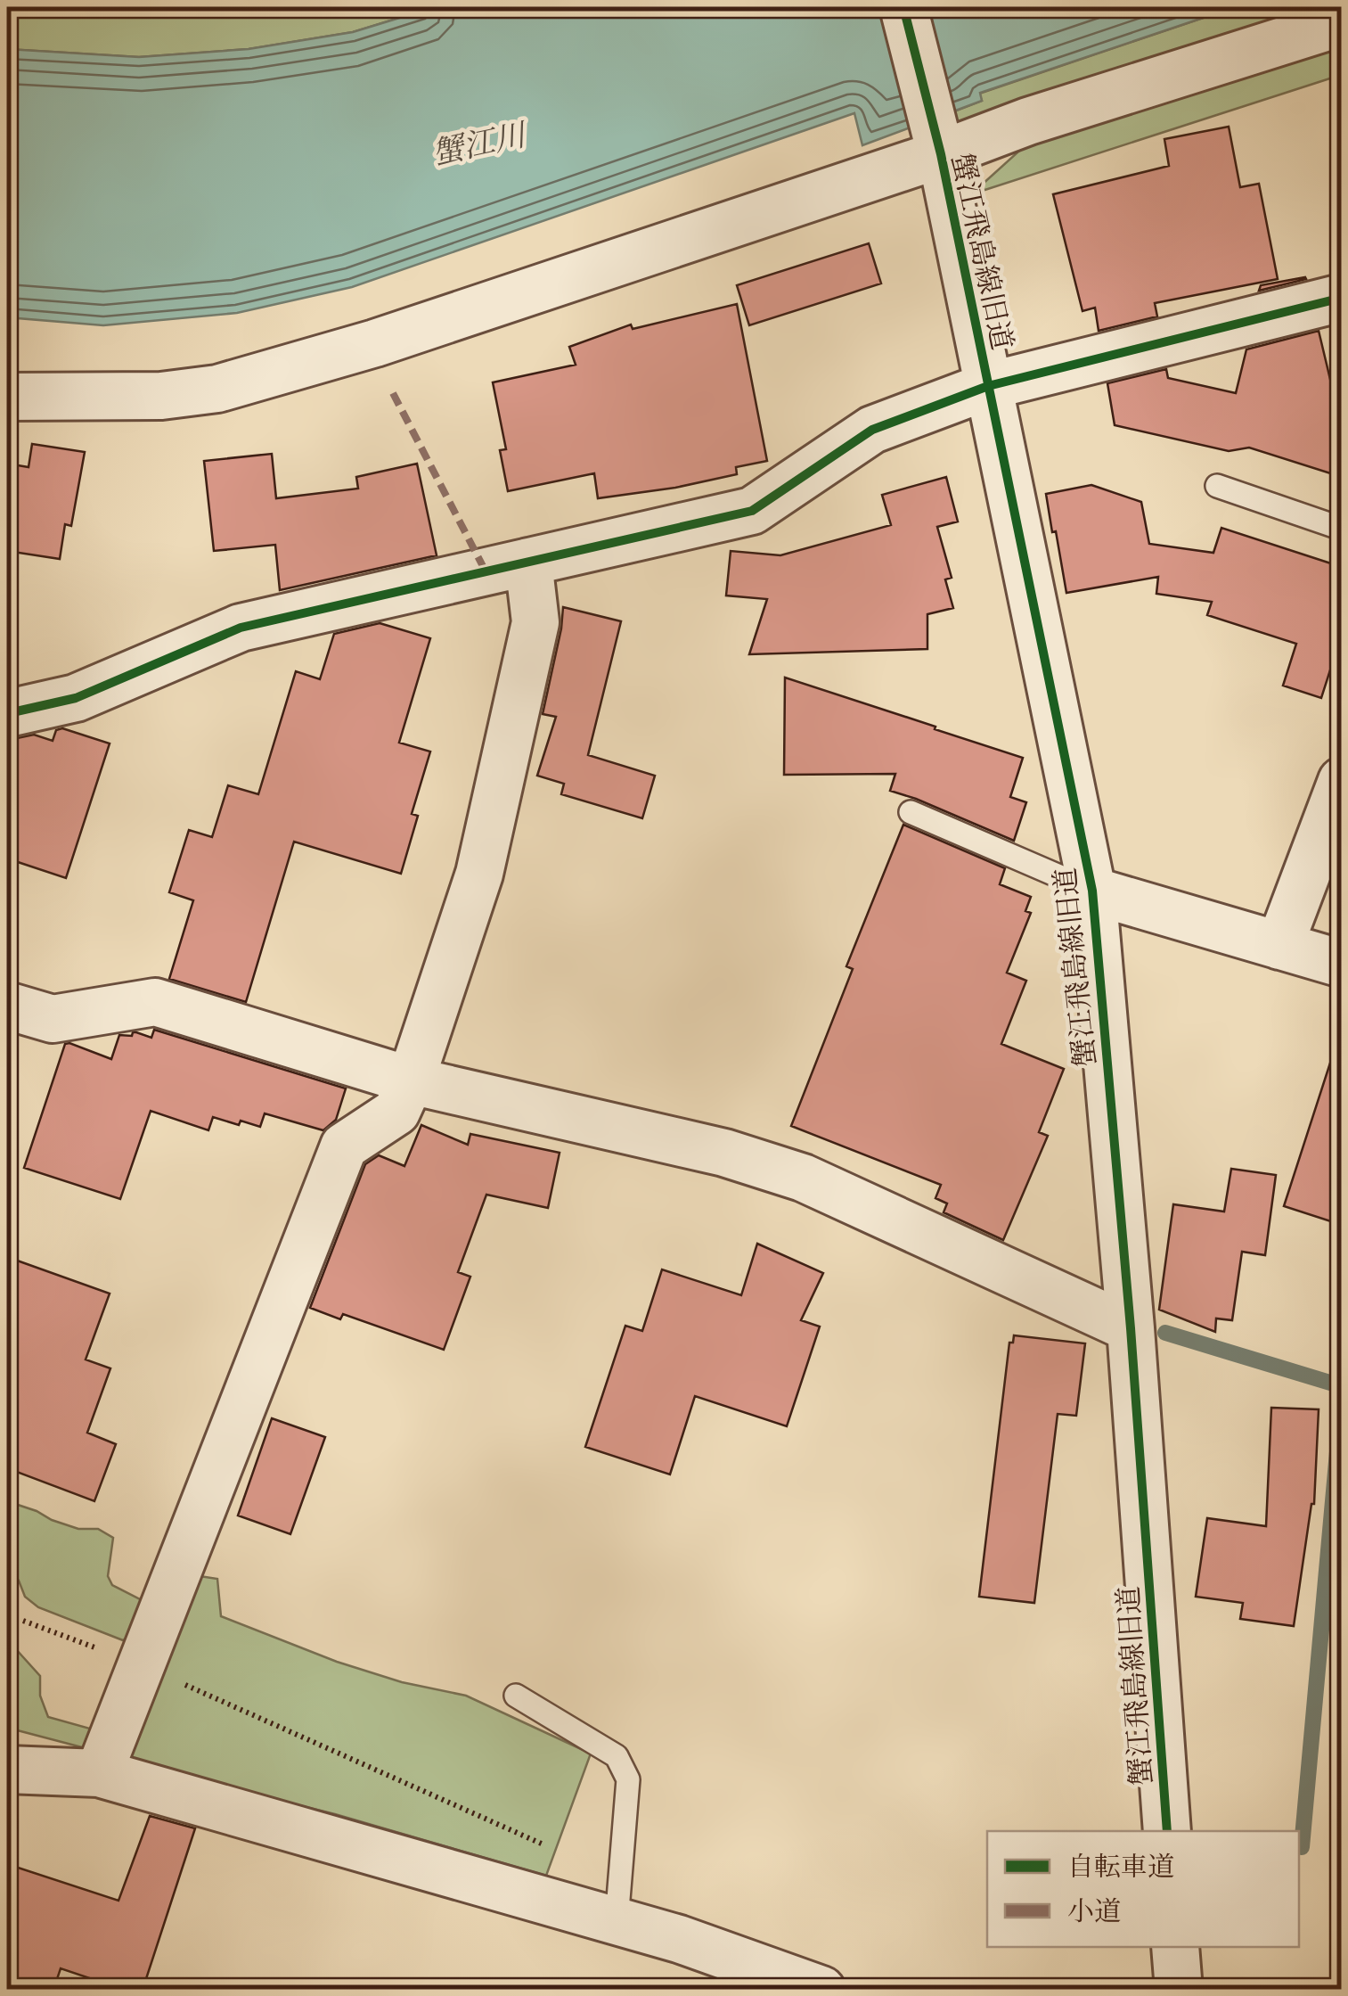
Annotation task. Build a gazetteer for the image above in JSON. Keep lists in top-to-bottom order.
{
  "streets": {
    "street": ["蟹江飛島線旧道"]
  },
  "water": ["蟹江川"],
  "legend": ["自転車道", "小道"]
}
